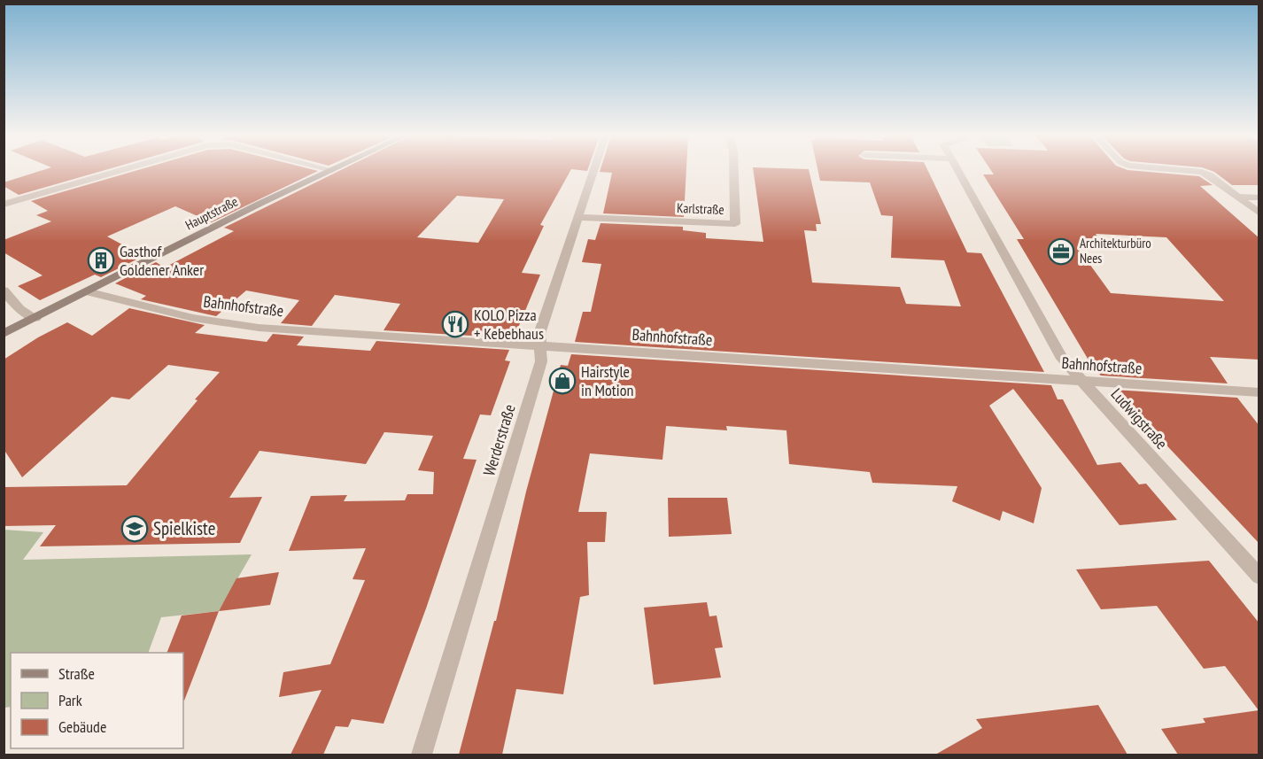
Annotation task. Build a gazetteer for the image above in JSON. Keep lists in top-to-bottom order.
{
  "streets": {
    "street": [
      "Karlstraße",
      "Hauptstraße",
      "Bahnhofstraße",
      "Ludwigstraße",
      "Werderstraße"
    ]
  },
  "crossings": [
    ["Karlstraße", "Werderstraße"],
    ["Hauptstraße", "Bahnhofstraße"],
    ["Bahnhofstraße", "Ludwigstraße"],
    ["Bahnhofstraße", "Werderstraße"]
  ],
  "places": {
    "office": ["Architekturbüro Nees"],
    "building": ["Gasthof Goldener Anker"],
    "restaurant": ["KOLO Pizza + Kebebhaus"],
    "shop": ["Hairstyle in Motion"],
    "school or university": ["Spielkiste"]
  },
  "legend": ["Straße", "Park", "Gebäude"]
}
